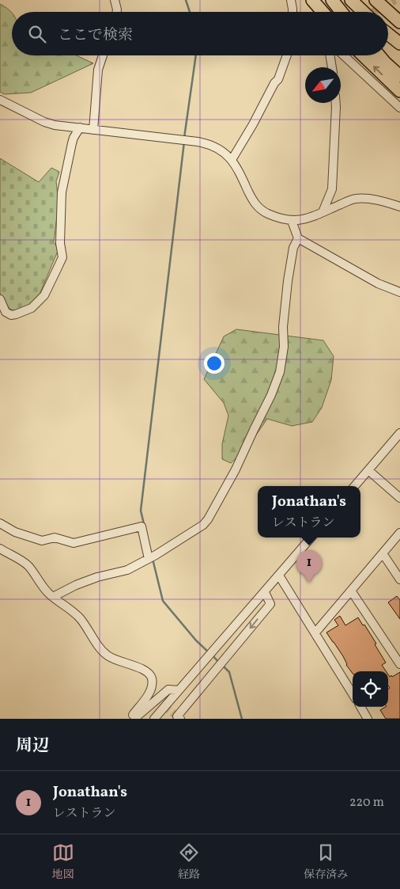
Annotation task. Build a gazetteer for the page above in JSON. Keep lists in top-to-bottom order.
{
  "north": "bottom left",
  "page": {
    "search": "ここで検索",
    "popup": ["Jonathan's", "レストラン"],
    "pins": "1",
    "heading": "周辺",
    "list": [
      {
        "mark": "1",
        "name": "Jonathan's",
        "note": "レストラン",
        "value": "220 m"
      }
    ],
    "nav": ["地図", "経路", "保存済み"]
  }
}
